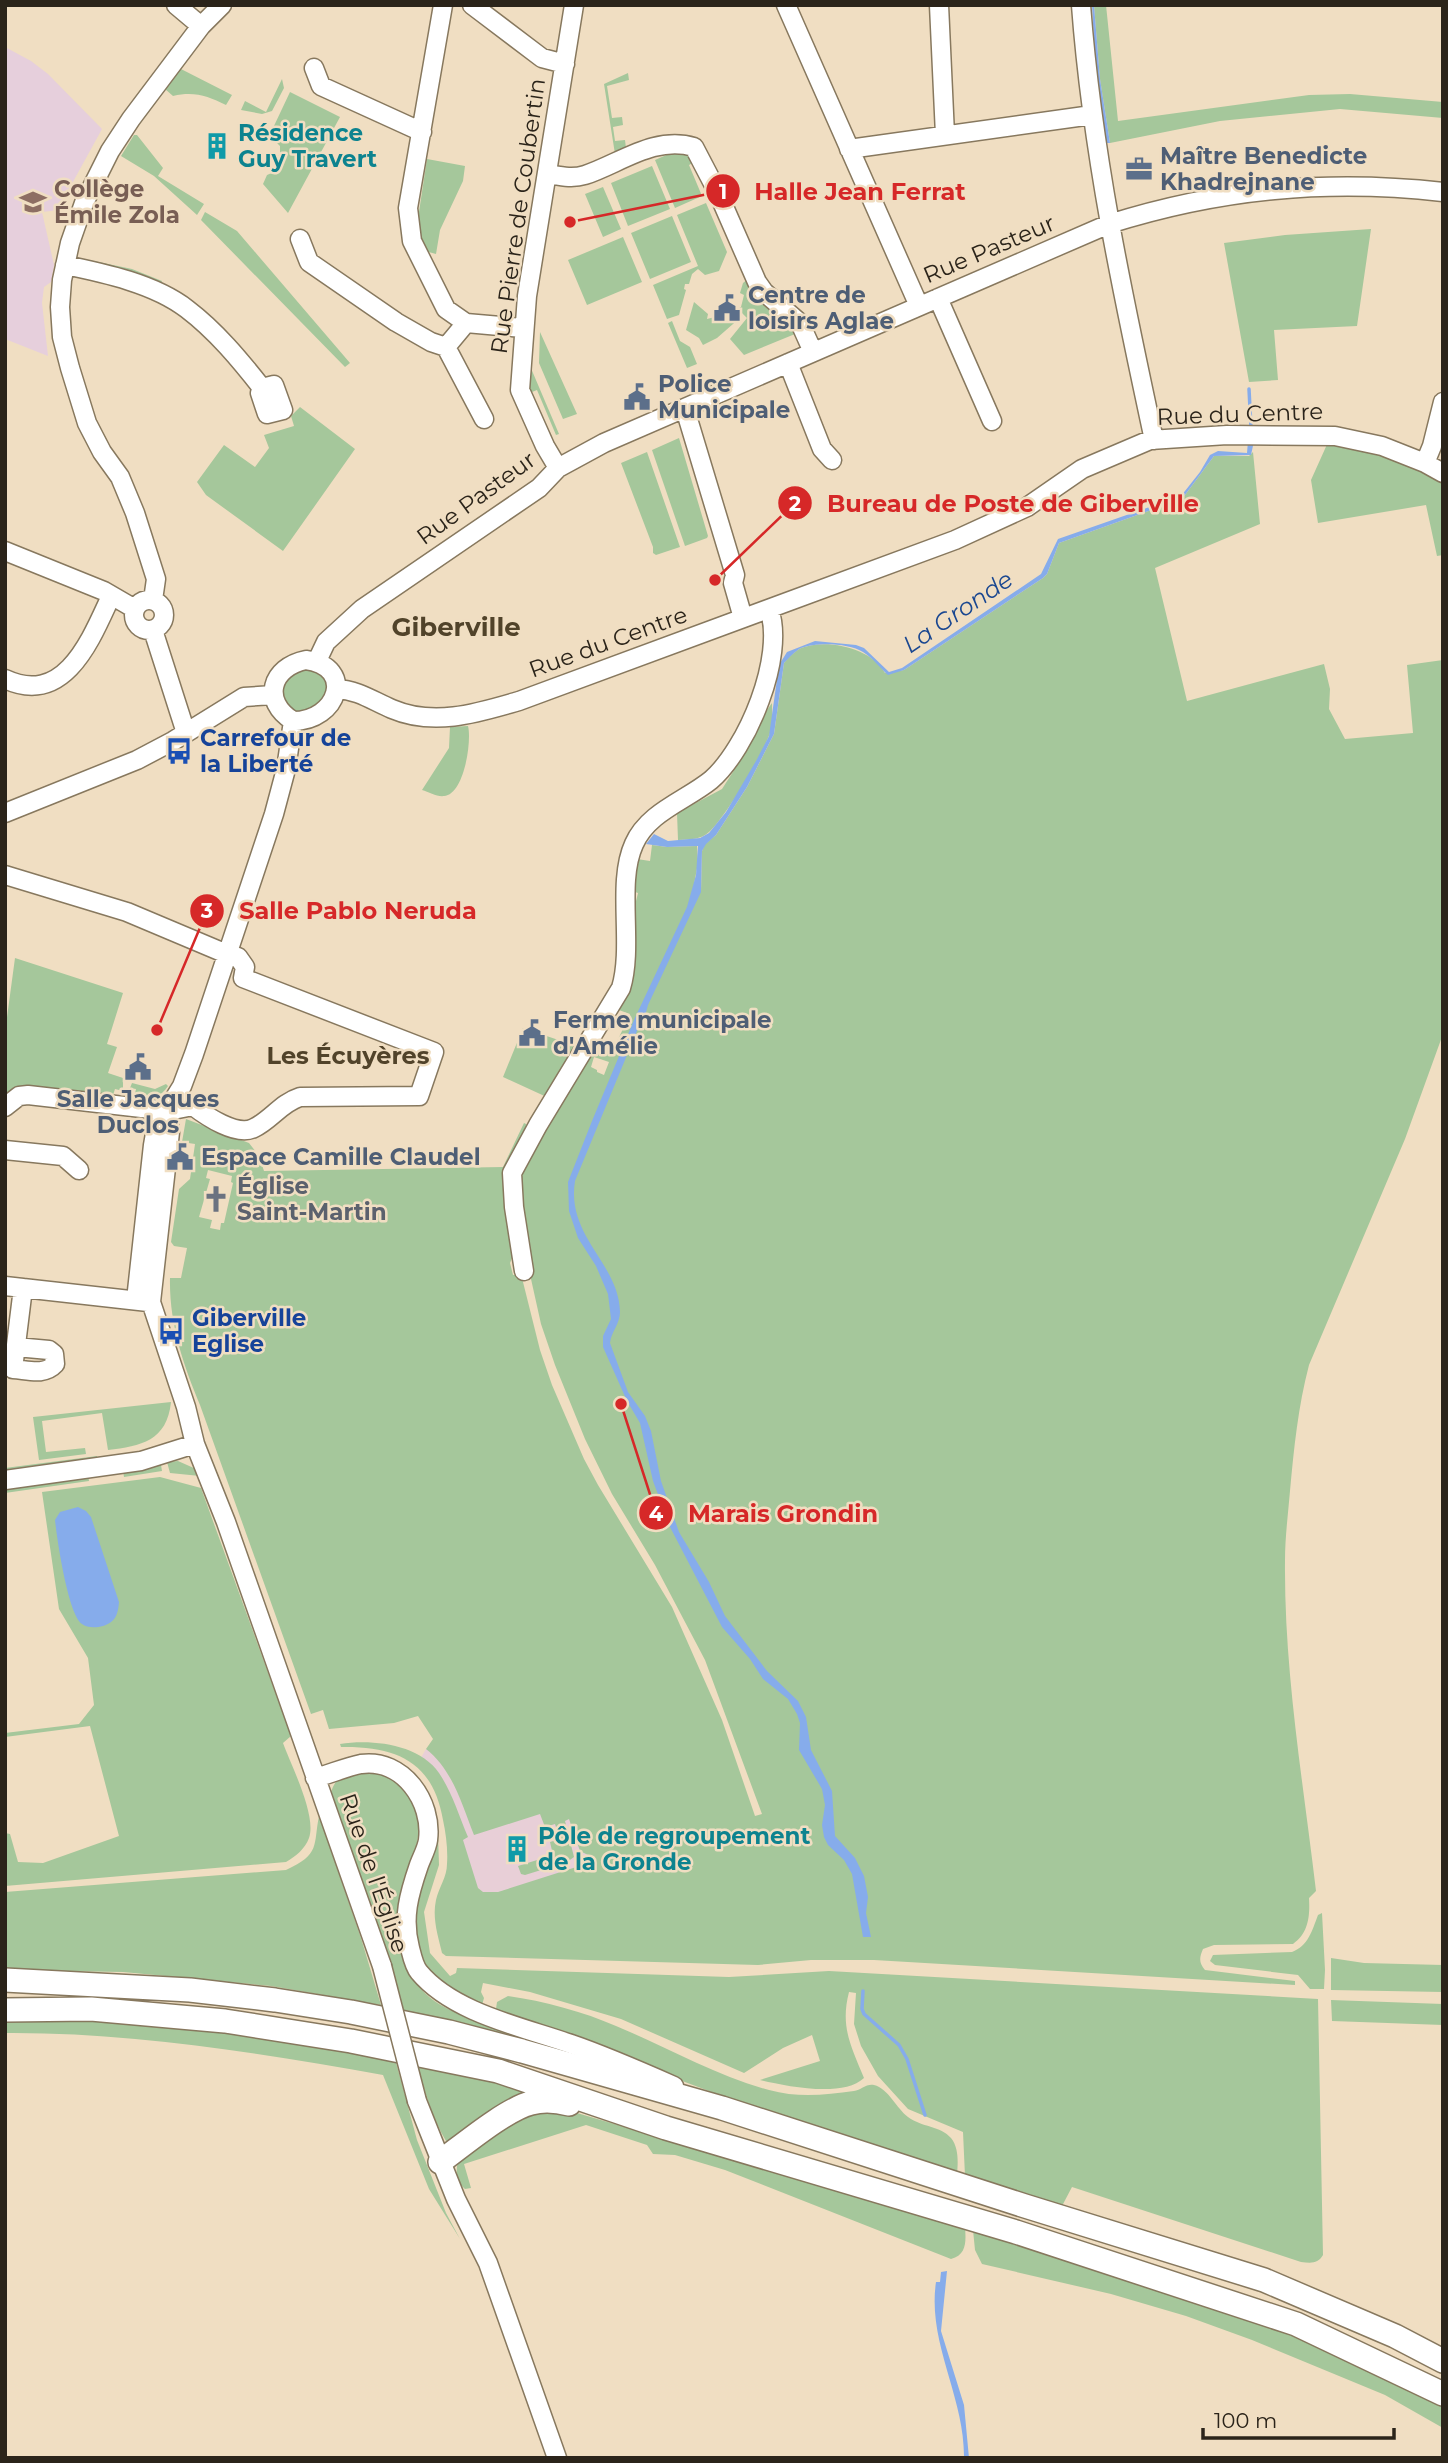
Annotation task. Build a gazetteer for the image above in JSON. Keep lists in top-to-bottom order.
{
  "streets": {
    "street": [
      "Rue Pierre de Coubertin",
      "Rue Pasteur",
      "Rue du Centre",
      "Rue de l'Église"
    ]
  },
  "crossings": [
    ["Rue Pierre de Coubertin", "Rue Pasteur"],
    ["Rue Pasteur", "Rue du Centre"],
    ["Rue Pasteur", "Rue de l'Église"],
    ["Rue du Centre", "Rue de l'Église"]
  ],
  "districts": ["Giberville", "Les Écuyères"],
  "water": ["La Gronde"],
  "places": {
    "building": ["Résidence Guy Travert", "Pôle de regroupement de la Gronde"],
    "office": ["Maître Benedicte Khadrejnane"],
    "school or university": ["Collège Émile Zola"],
    "other": [
      "Halle Jean Ferrat",
      "Bureau de Poste de Giberville",
      "Salle Pablo Neruda",
      "Marais Grondin"
    ],
    "public building": [
      "Centre de loisirs Aglae",
      "Police Municipale",
      "Ferme municipale d'Amélie",
      "Salle Jacques Duclos",
      "Espace Camille Claudel"
    ],
    "bus stop": ["Carrefour de la Liberté", "Giberville Eglise"],
    "church": ["Église Saint-Martin"]
  },
  "scale_bar": "100 m"
}
